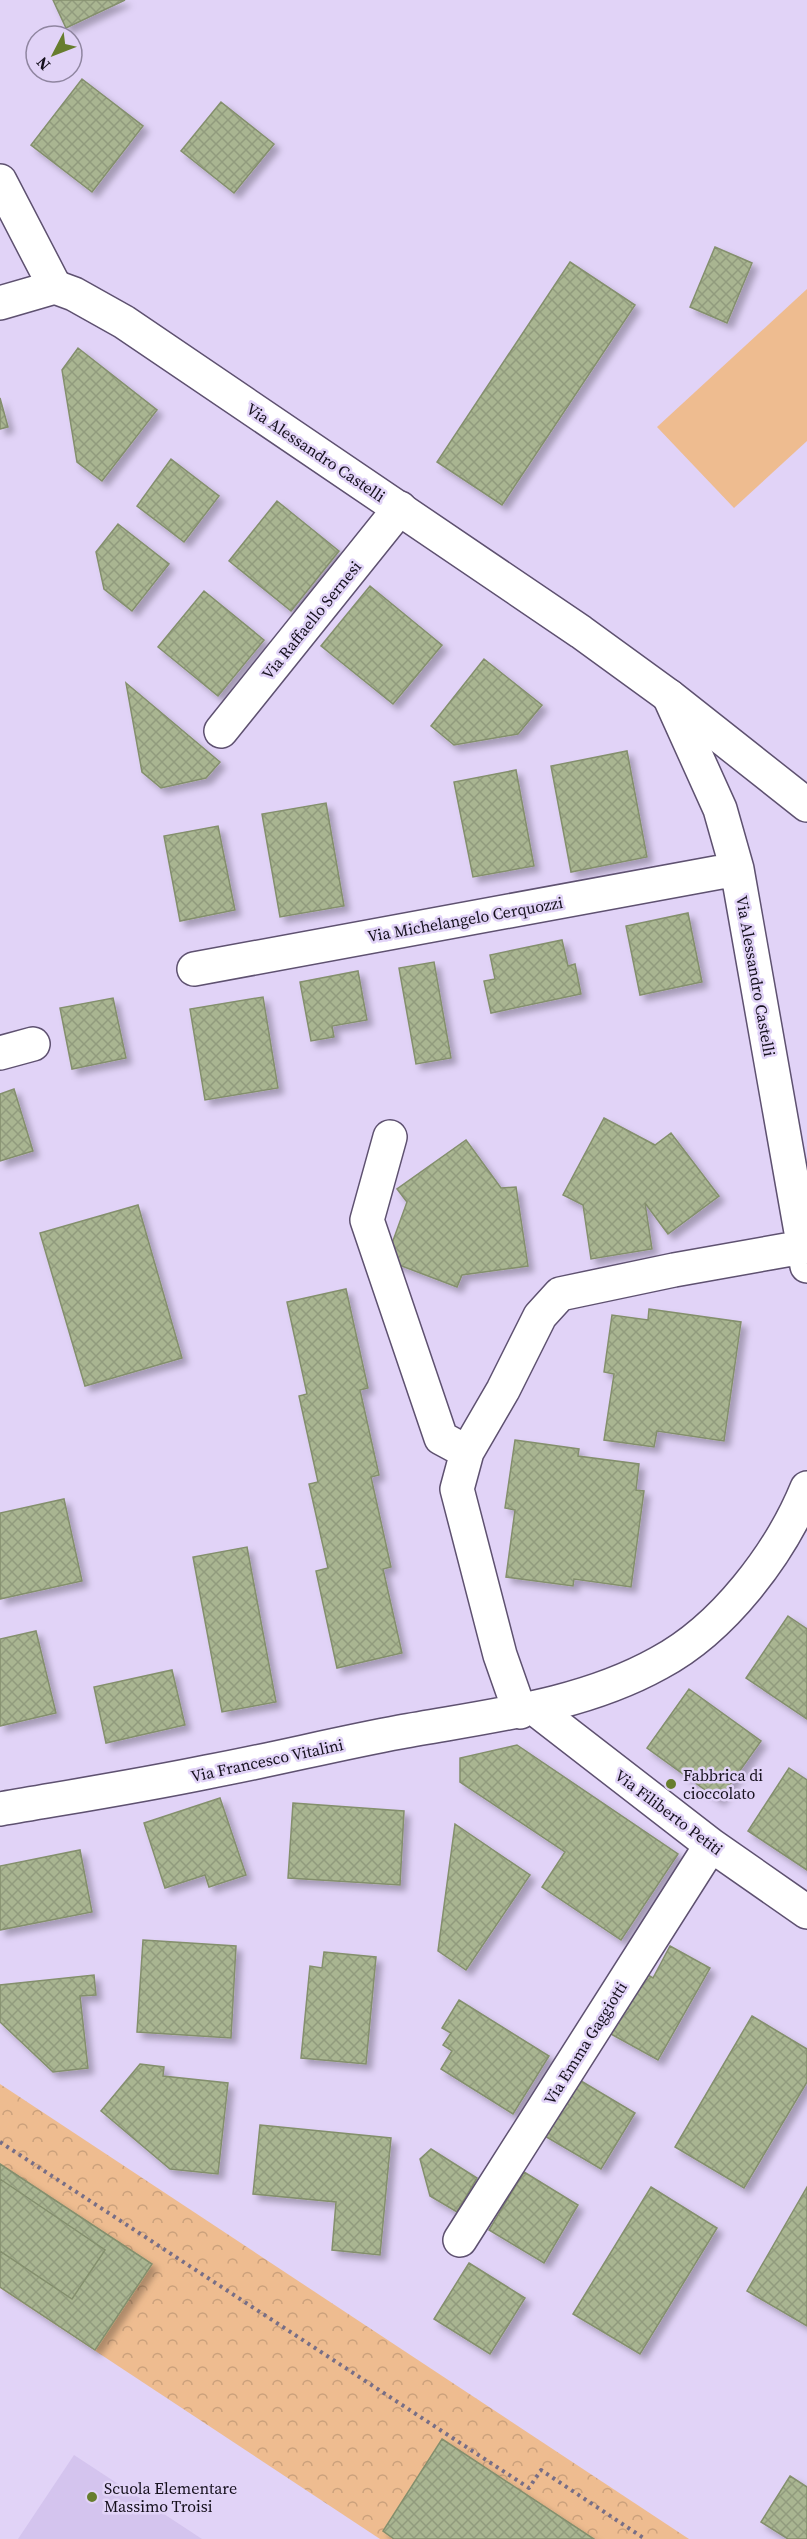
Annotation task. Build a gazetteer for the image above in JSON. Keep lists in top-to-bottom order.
{
  "streets": {
    "street": [
      "Via Alessandro Castelli",
      "Via Raffaello Sernesi",
      "Via Michelangelo Cerquozzi",
      "Via Francesco Vitalini",
      "Via Filiberto Petiti",
      "Via Emma Gaggiotti"
    ]
  },
  "crossings": [
    ["Via Alessandro Castelli", "Via Raffaello Sernesi"],
    ["Via Alessandro Castelli", "Via Michelangelo Cerquozzi"],
    ["Via Francesco Vitalini", "Via Filiberto Petiti"],
    ["Via Filiberto Petiti", "Via Emma Gaggiotti"]
  ],
  "places": ["Fabbrica di cioccolato", "Scuola Elementare Massimo Troisi"],
  "north": "bottom left"
}
